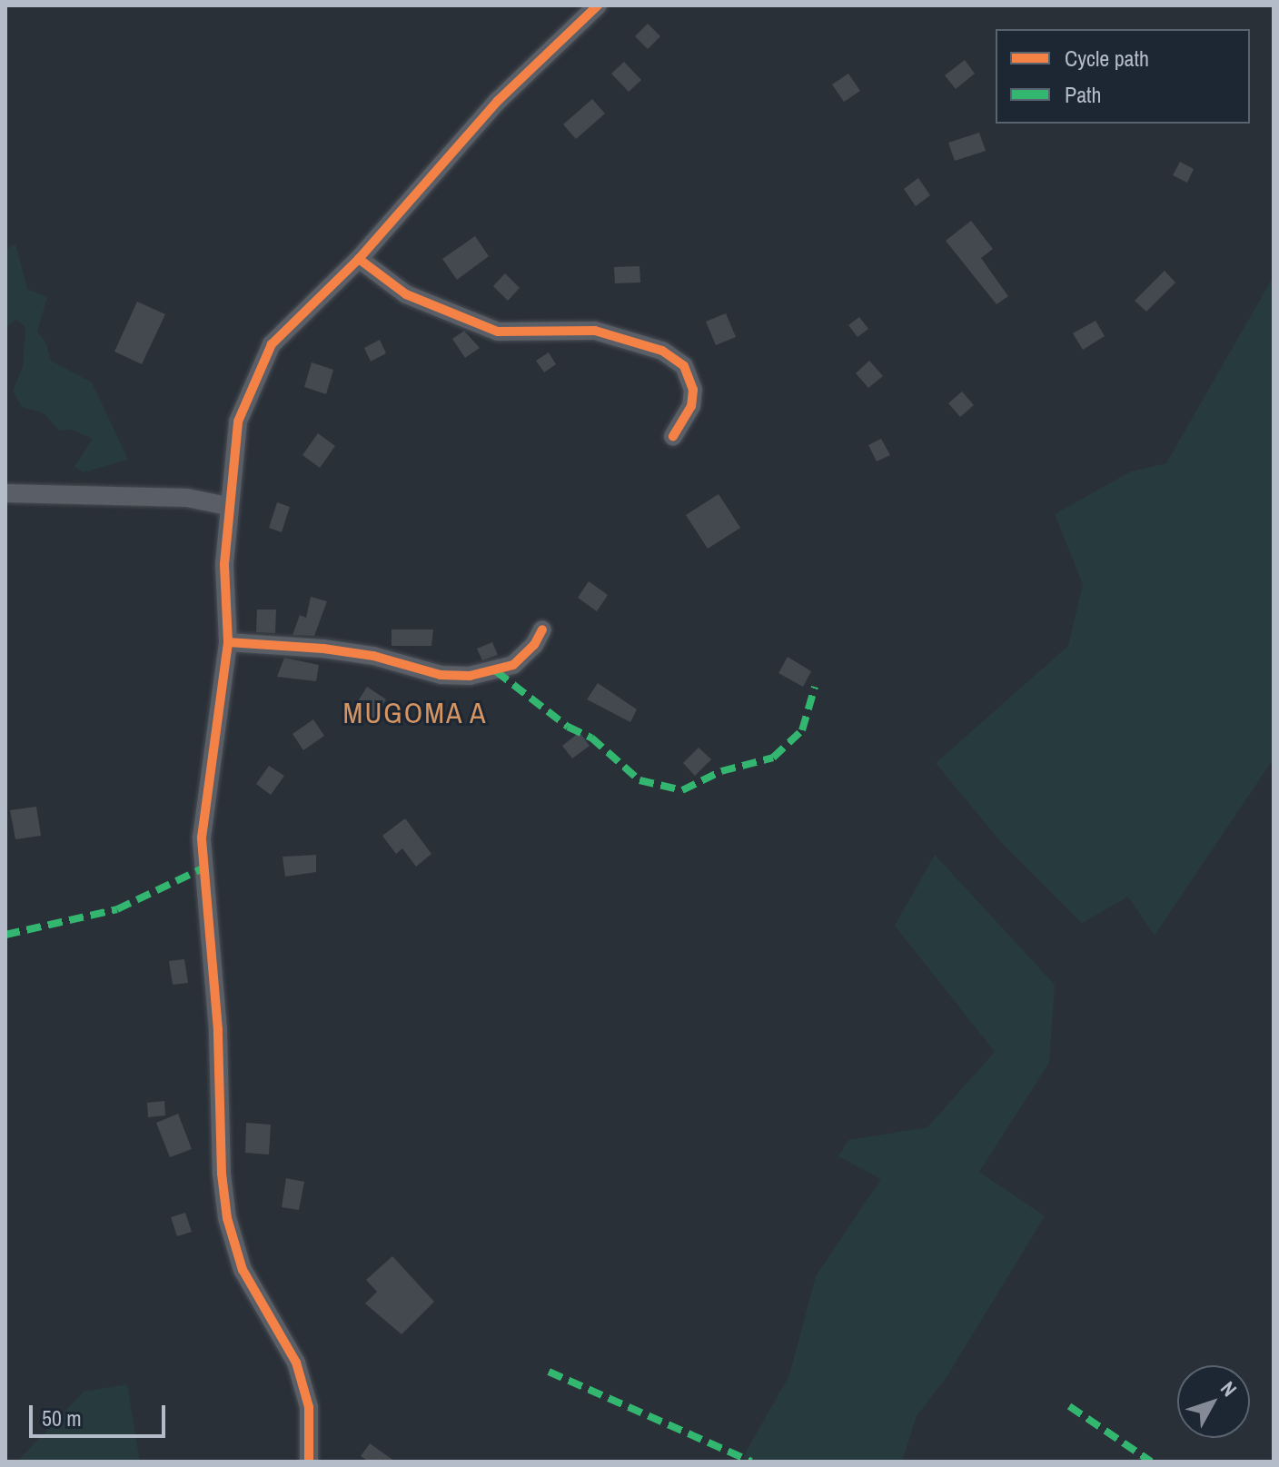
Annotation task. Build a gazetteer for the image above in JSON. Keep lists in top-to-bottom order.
{
  "districts": ["MUGOMA A"],
  "legend": ["Cycle path", "Path"],
  "scale_bar": "50 m",
  "north": "top right"
}
